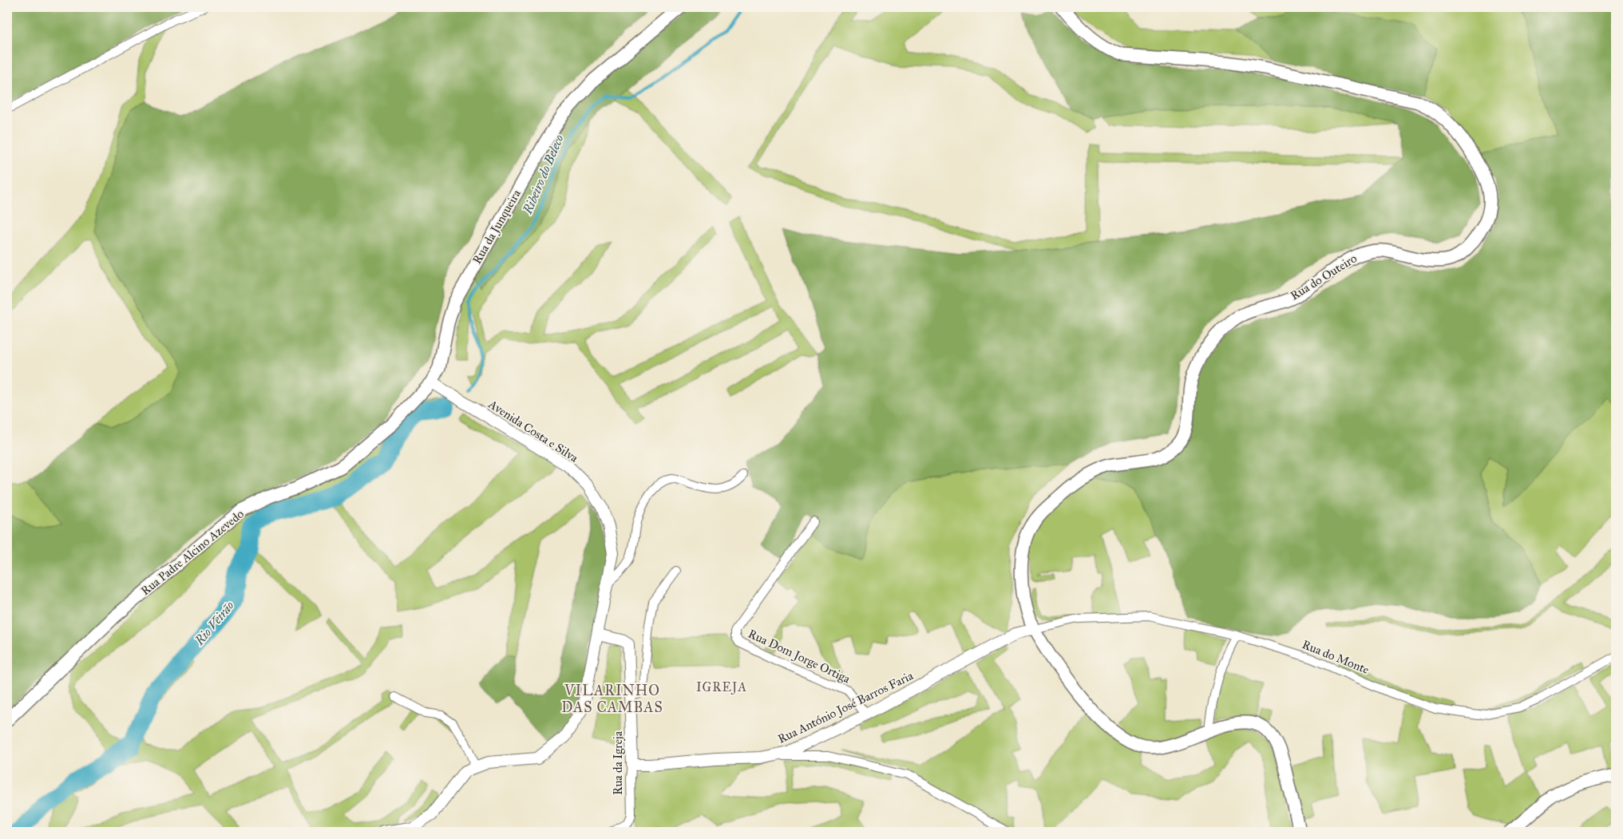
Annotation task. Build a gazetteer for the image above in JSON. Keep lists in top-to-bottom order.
{
  "streets": {
    "main road": ["Rua da Junqueira", "Rua do Outeiro", "Rua Padre Alcino Azevedo"],
    "street": [
      "Avenida Costa e Silva",
      "Rua Dom Jorge Ortiga",
      "Rua do Monte",
      "Rua António José Barros Faria",
      "Rua da Igreja"
    ]
  },
  "crossings": [
    ["Rua da Junqueira", "Avenida Costa e Silva"],
    ["Rua da Junqueira", "Rua Padre Alcino Azevedo"],
    ["Rua do Outeiro", "Rua do Monte"],
    ["Rua do Outeiro", "Rua António José Barros Faria"],
    ["Avenida Costa e Silva", "Rua Padre Alcino Azevedo"],
    ["Avenida Costa e Silva", "Rua da Igreja"],
    ["Rua Dom Jorge Ortiga", "Rua António José Barros Faria"],
    ["Rua do Monte", "Rua António José Barros Faria"],
    ["Rua António José Barros Faria", "Rua da Igreja"]
  ],
  "districts": ["IGREJA", "VILARINHO DAS CAMBAS"],
  "water": ["Ribeiro do Beleco", "Rio Veirão"]
}
